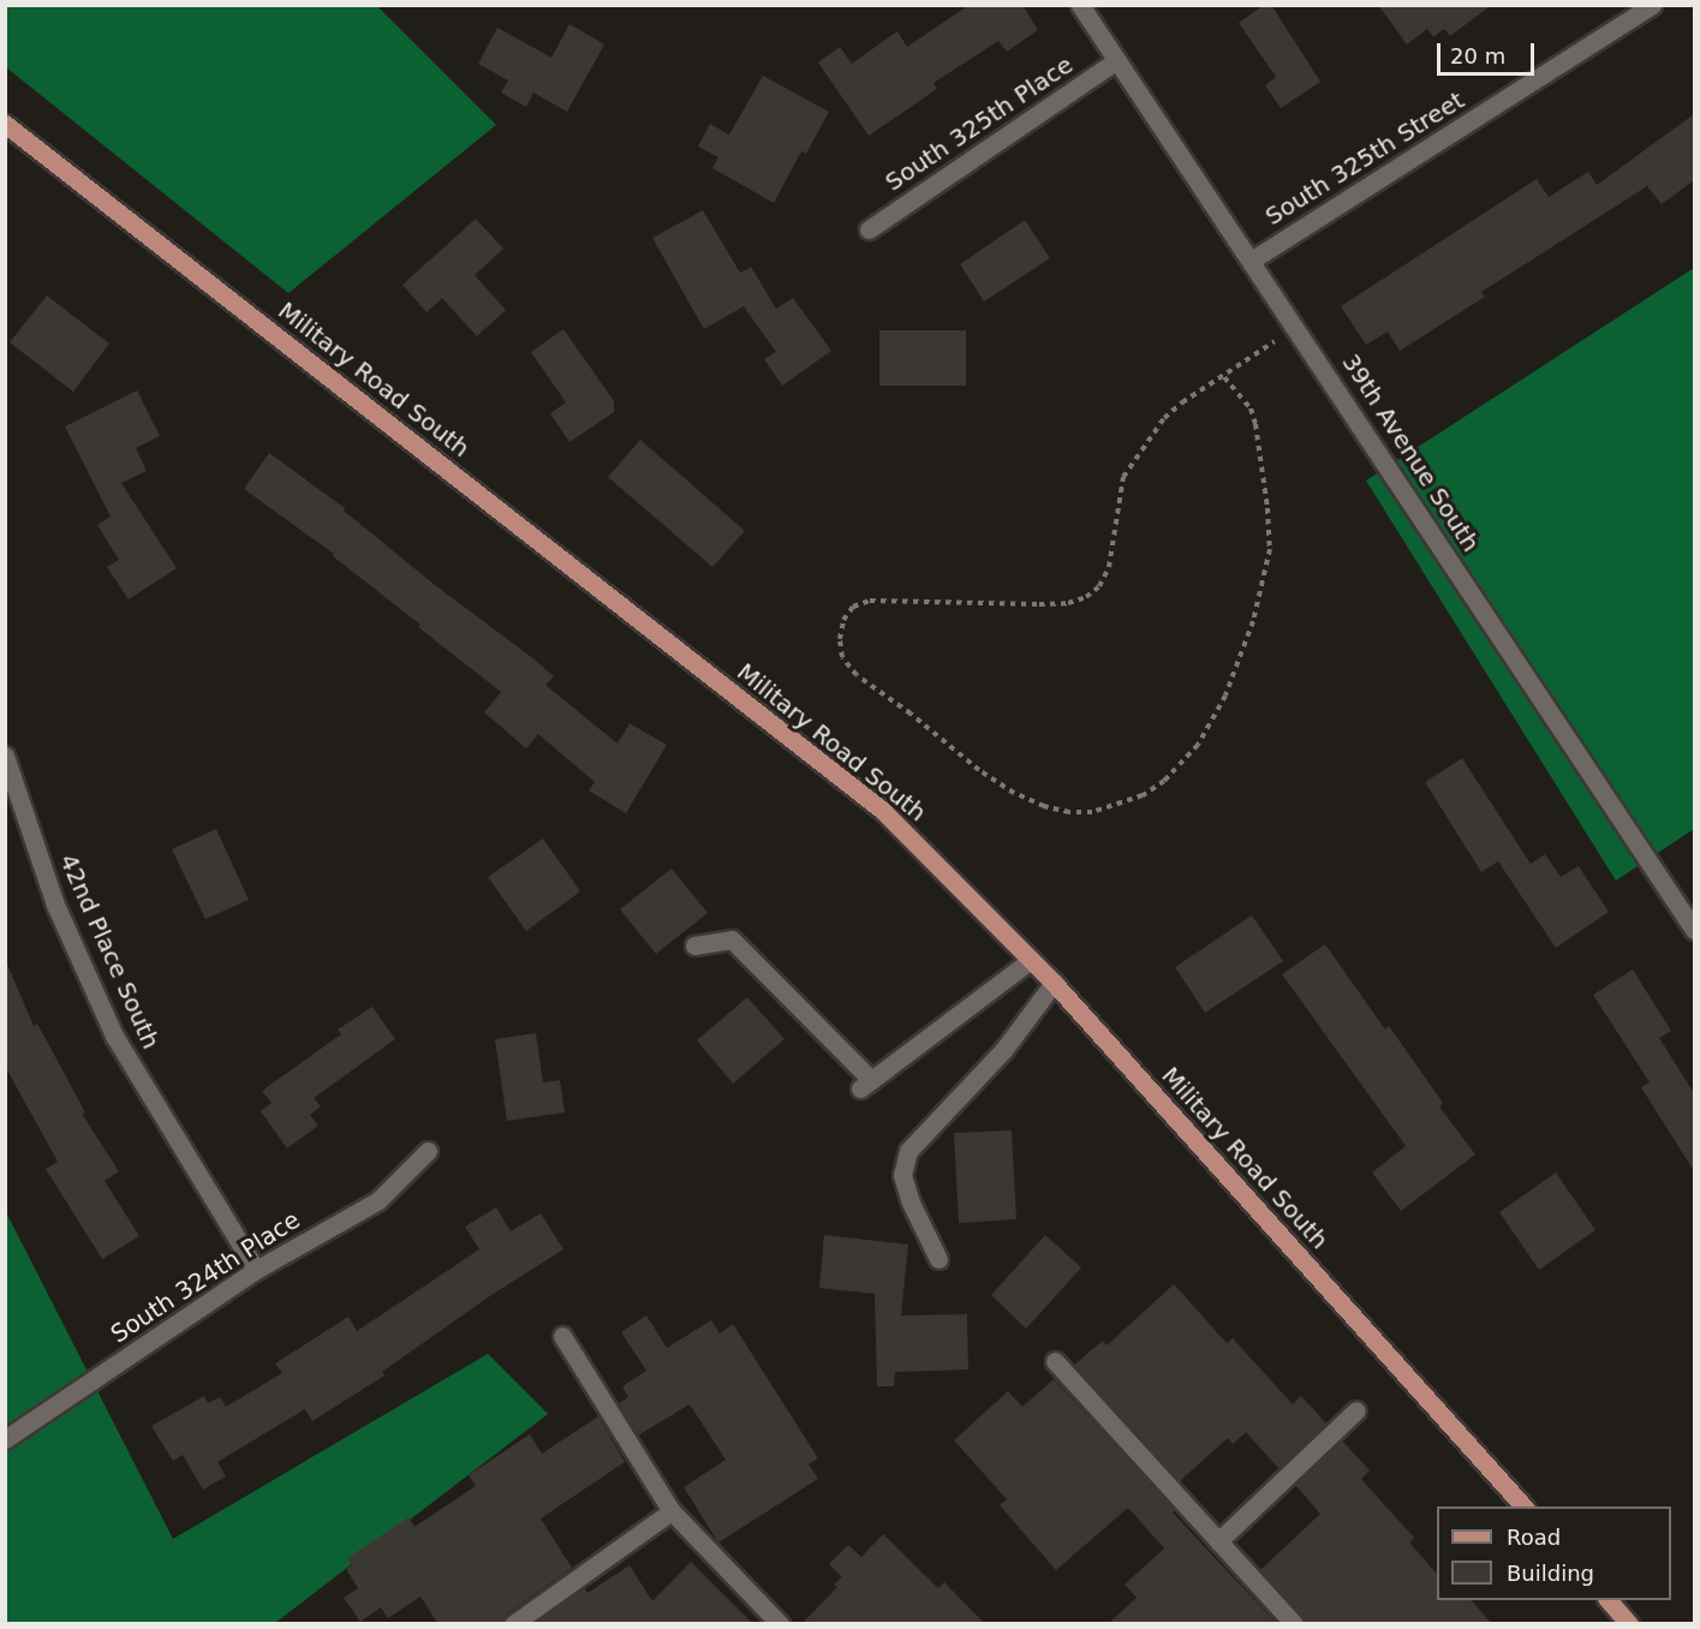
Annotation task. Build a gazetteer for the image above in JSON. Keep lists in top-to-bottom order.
{
  "streets": {
    "main road": ["Military Road South"],
    "street": [
      "South 325th Place",
      "South 325th Street",
      "39th Avenue South",
      "42nd Place South",
      "South 324th Place"
    ]
  },
  "crossings": [
    ["South 325th Place", "39th Avenue South"],
    ["South 325th Street", "39th Avenue South"],
    ["42nd Place South", "South 324th Place"]
  ],
  "legend": ["Road", "Building"],
  "scale_bar": "20 m"
}
